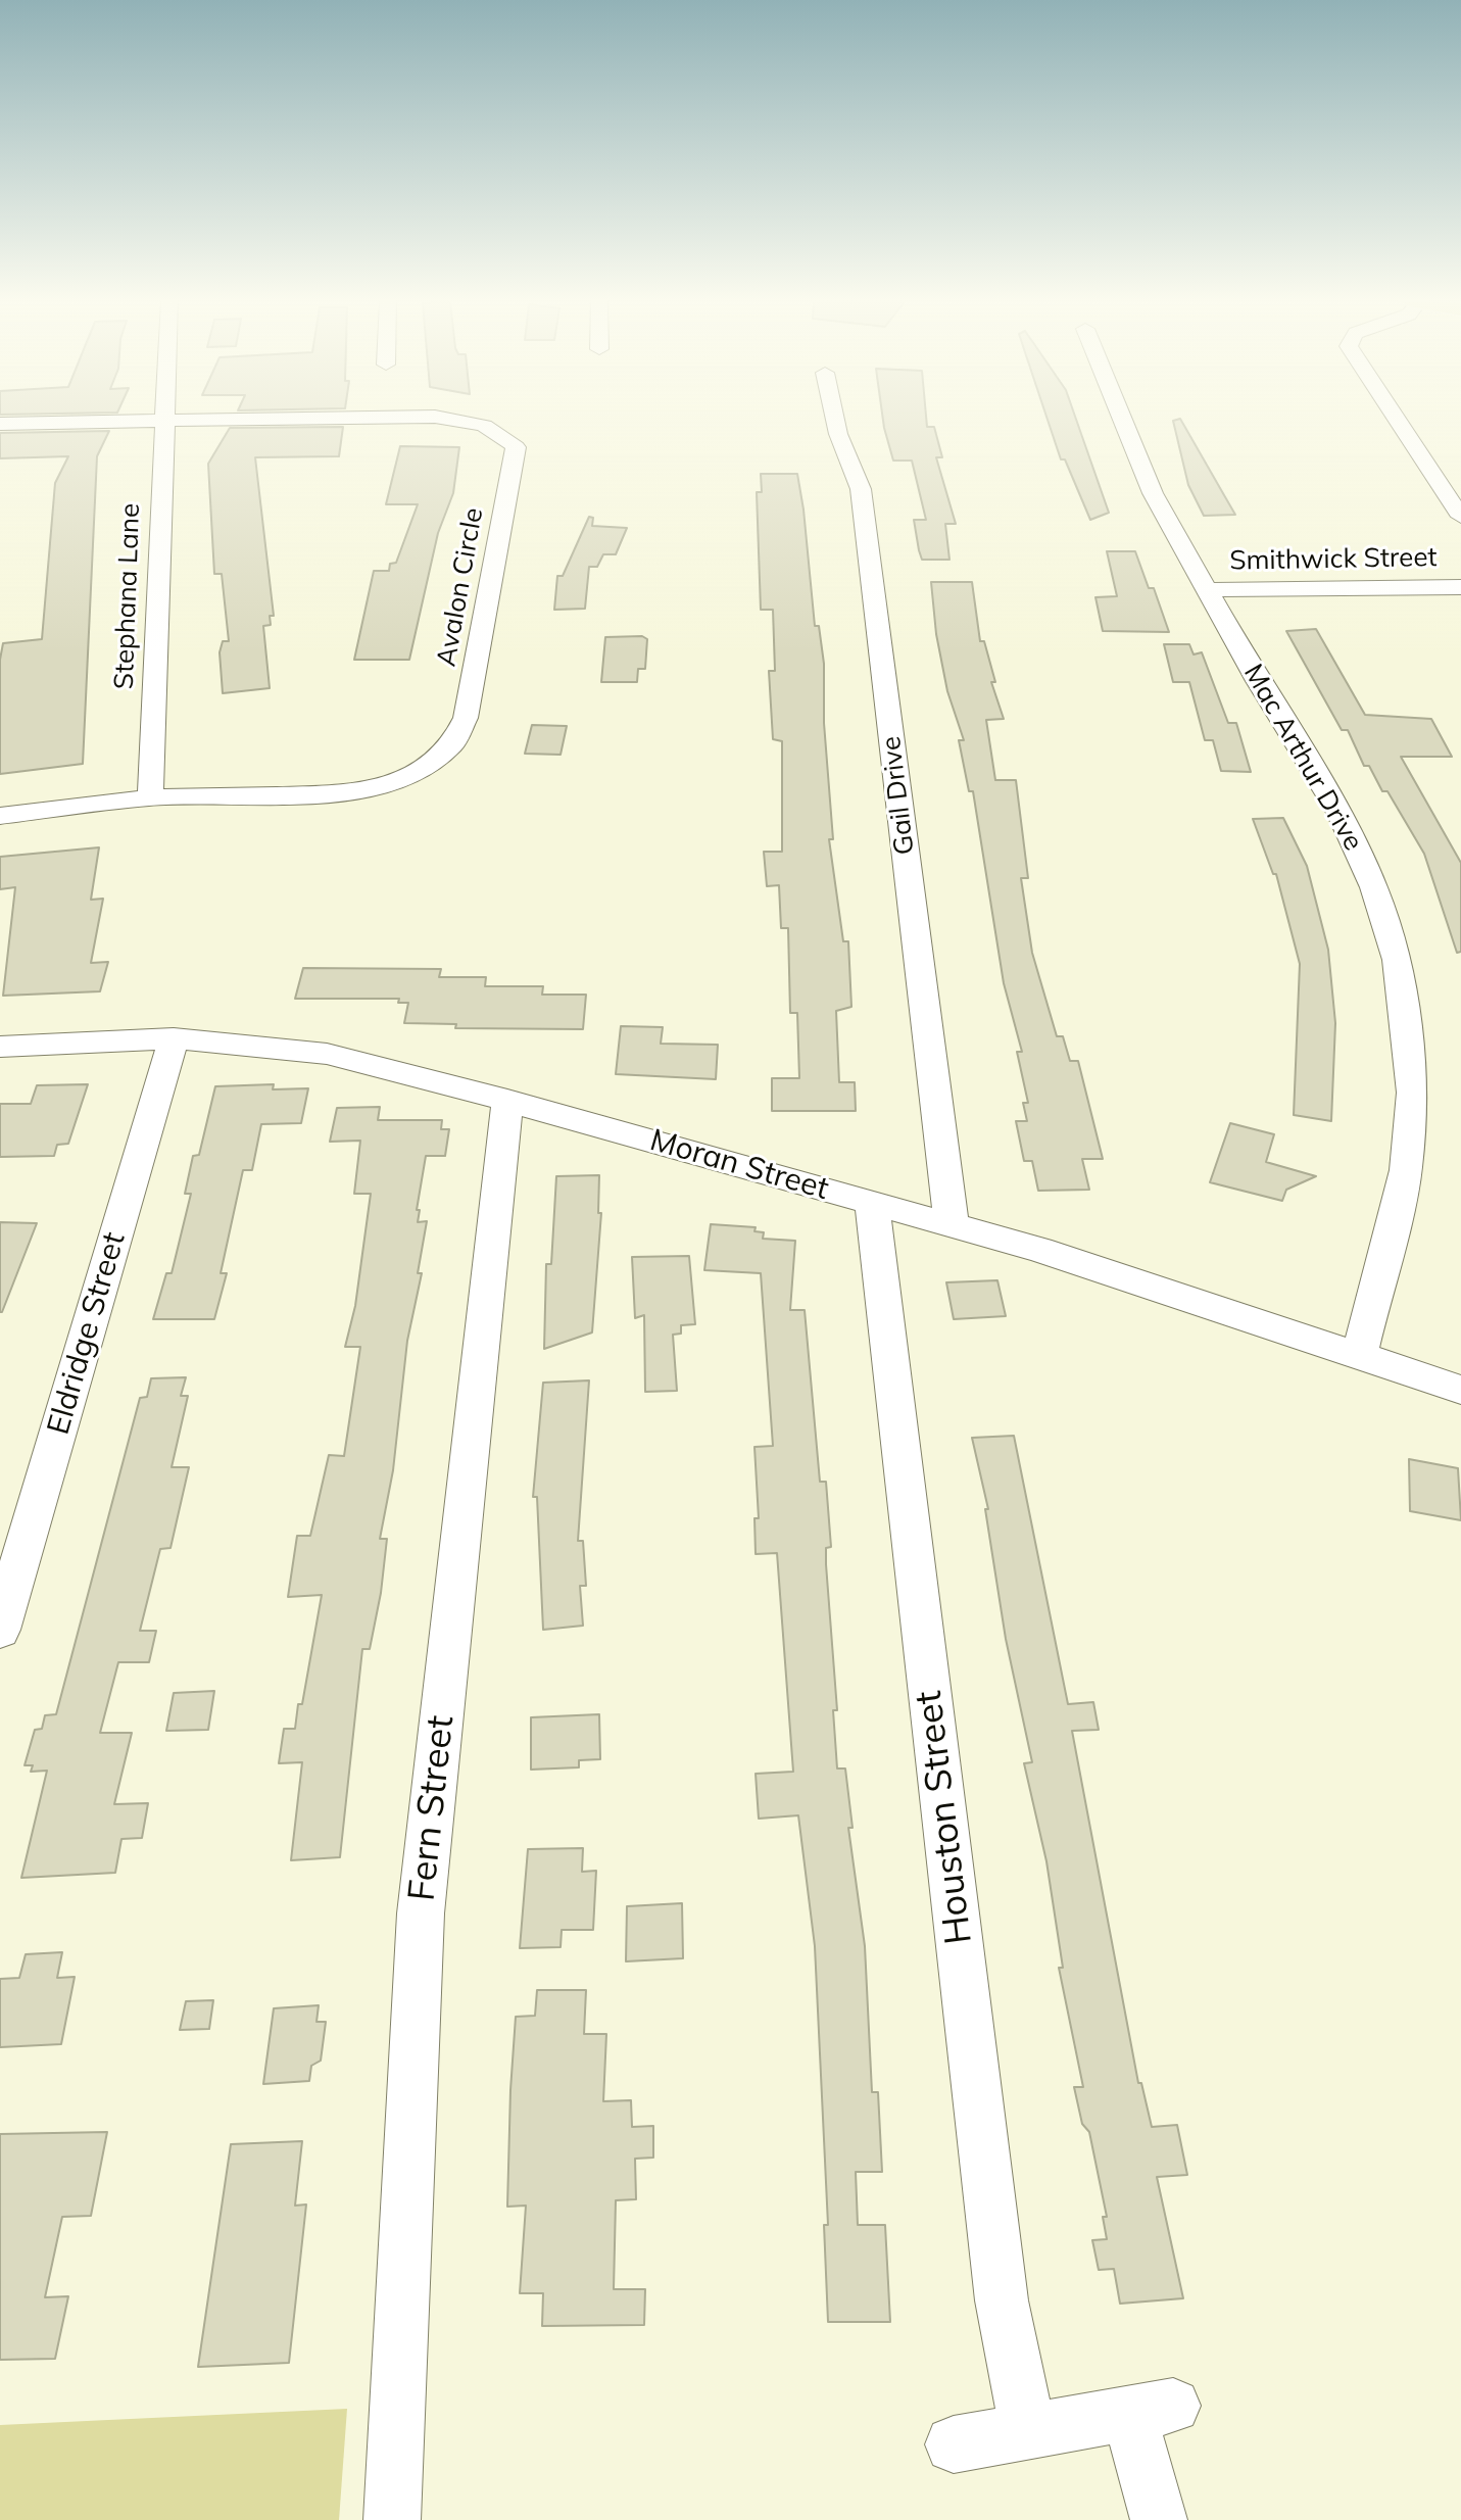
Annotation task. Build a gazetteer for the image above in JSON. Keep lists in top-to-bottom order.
{
  "streets": {
    "street": [
      "Smithwick Street",
      "Avalon Circle",
      "Stephana Lane",
      "Mac Arthur Drive",
      "Gail Drive",
      "Moran Street",
      "Eldridge Street",
      "Fern Street",
      "Houston Street"
    ]
  },
  "crossings": [
    ["Smithwick Street", "Mac Arthur Drive"],
    ["Avalon Circle", "Stephana Lane"],
    ["Mac Arthur Drive", "Moran Street"],
    ["Gail Drive", "Moran Street"],
    ["Moran Street", "Eldridge Street"],
    ["Moran Street", "Fern Street"],
    ["Moran Street", "Houston Street"]
  ]
}
